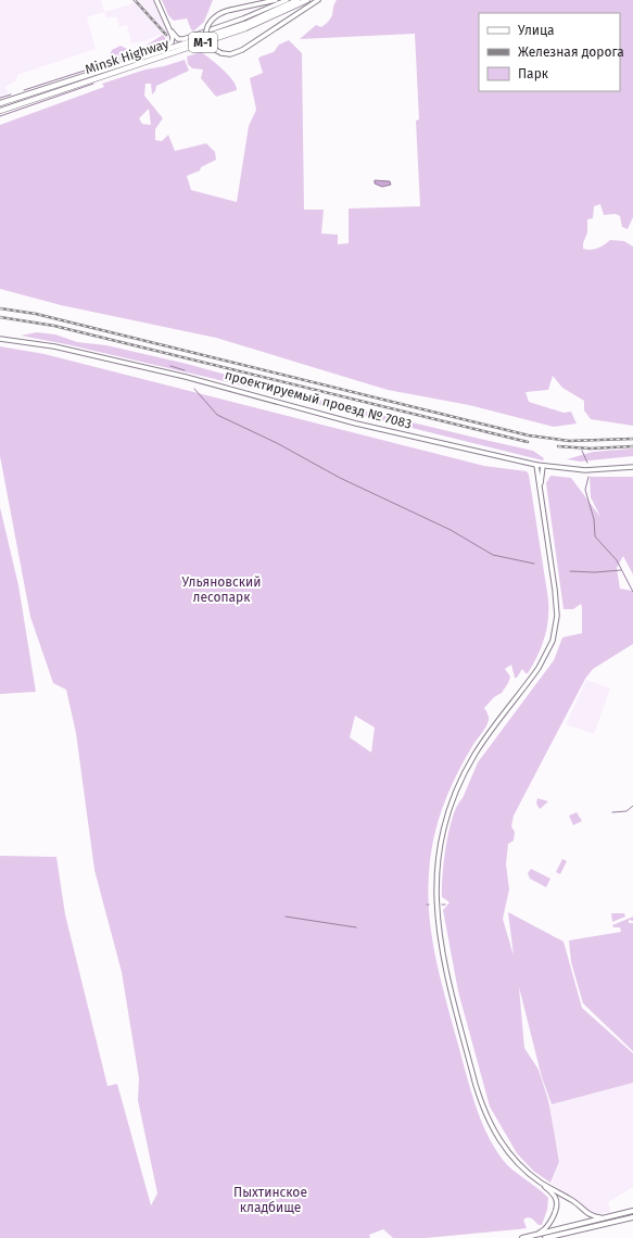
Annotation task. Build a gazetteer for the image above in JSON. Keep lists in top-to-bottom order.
{
  "streets": {
    "highway": ["М-1", "Minsk Highway"],
    "street": ["проектируемый проезд № 7083"]
  },
  "parks": ["Ульяновский лесопарк", "Пыхтинское кладбище"],
  "legend": ["Улица", "Железная дорога", "Парк"]
}
